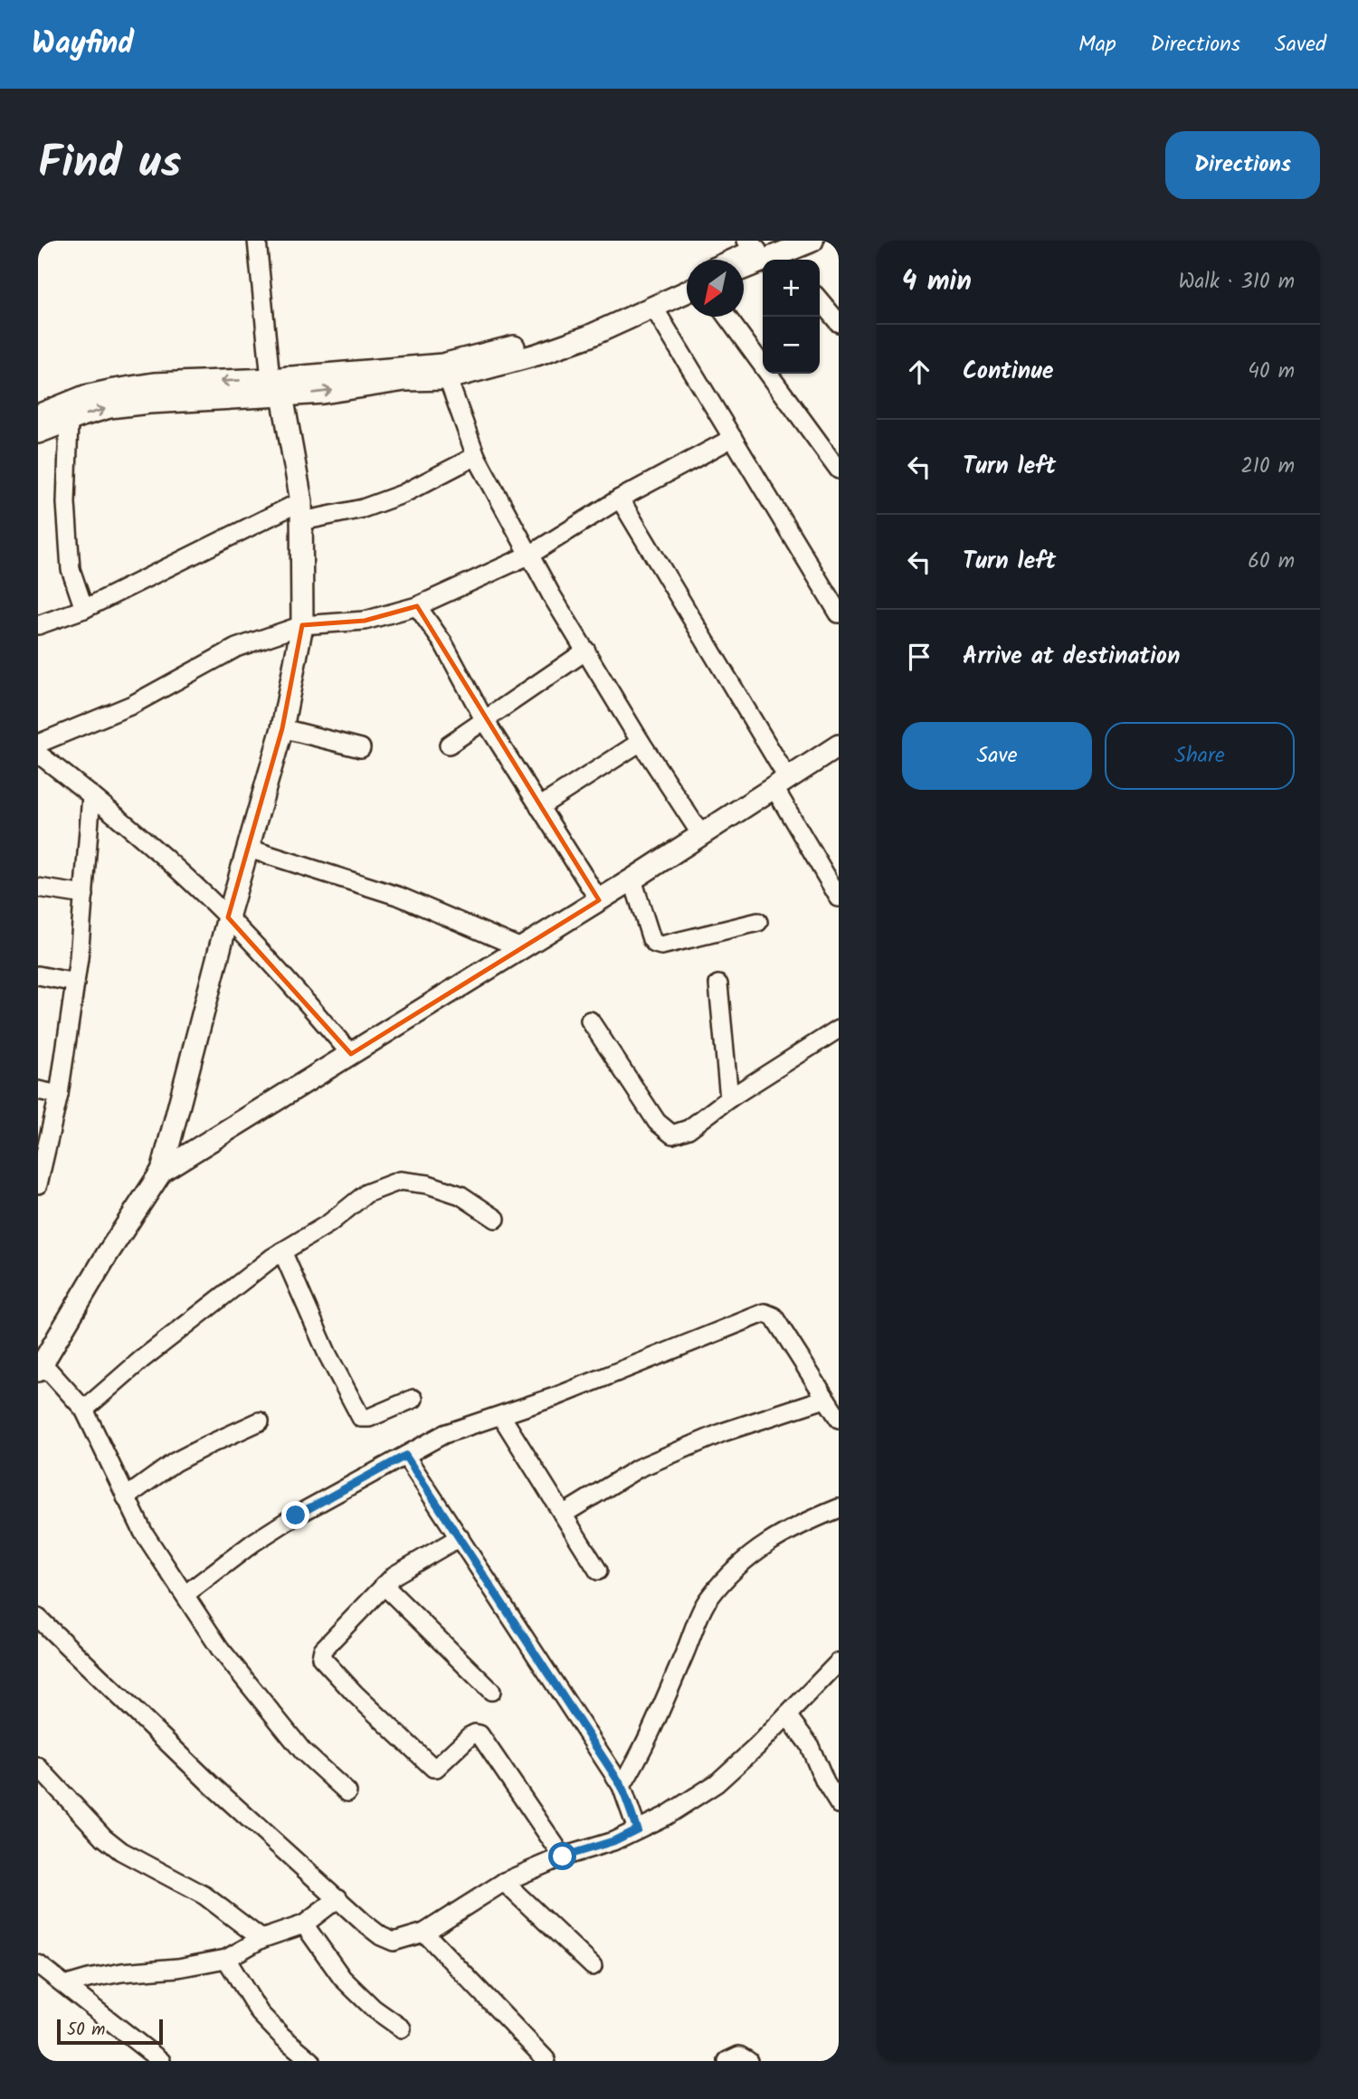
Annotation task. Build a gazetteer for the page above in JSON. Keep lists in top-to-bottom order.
{
  "scale_bar": "50 m",
  "north": "bottom left",
  "page": {
    "header": "Wayfind",
    "nav": ["Map", "Directions", "Saved"],
    "title": "Find us",
    "buttons": [
      "Directions",
      ["Save", "Share"]
    ],
    "heading": ["4 min", "Walk · 310 m"],
    "map_buttons": ["+", "−"],
    "list": [
      ["Continue", "40 m"],
      ["Turn left", "210 m"],
      ["Turn left", "60 m"],
      "Arrive at destination"
    ],
    "scale": "50 m"
  }
}
